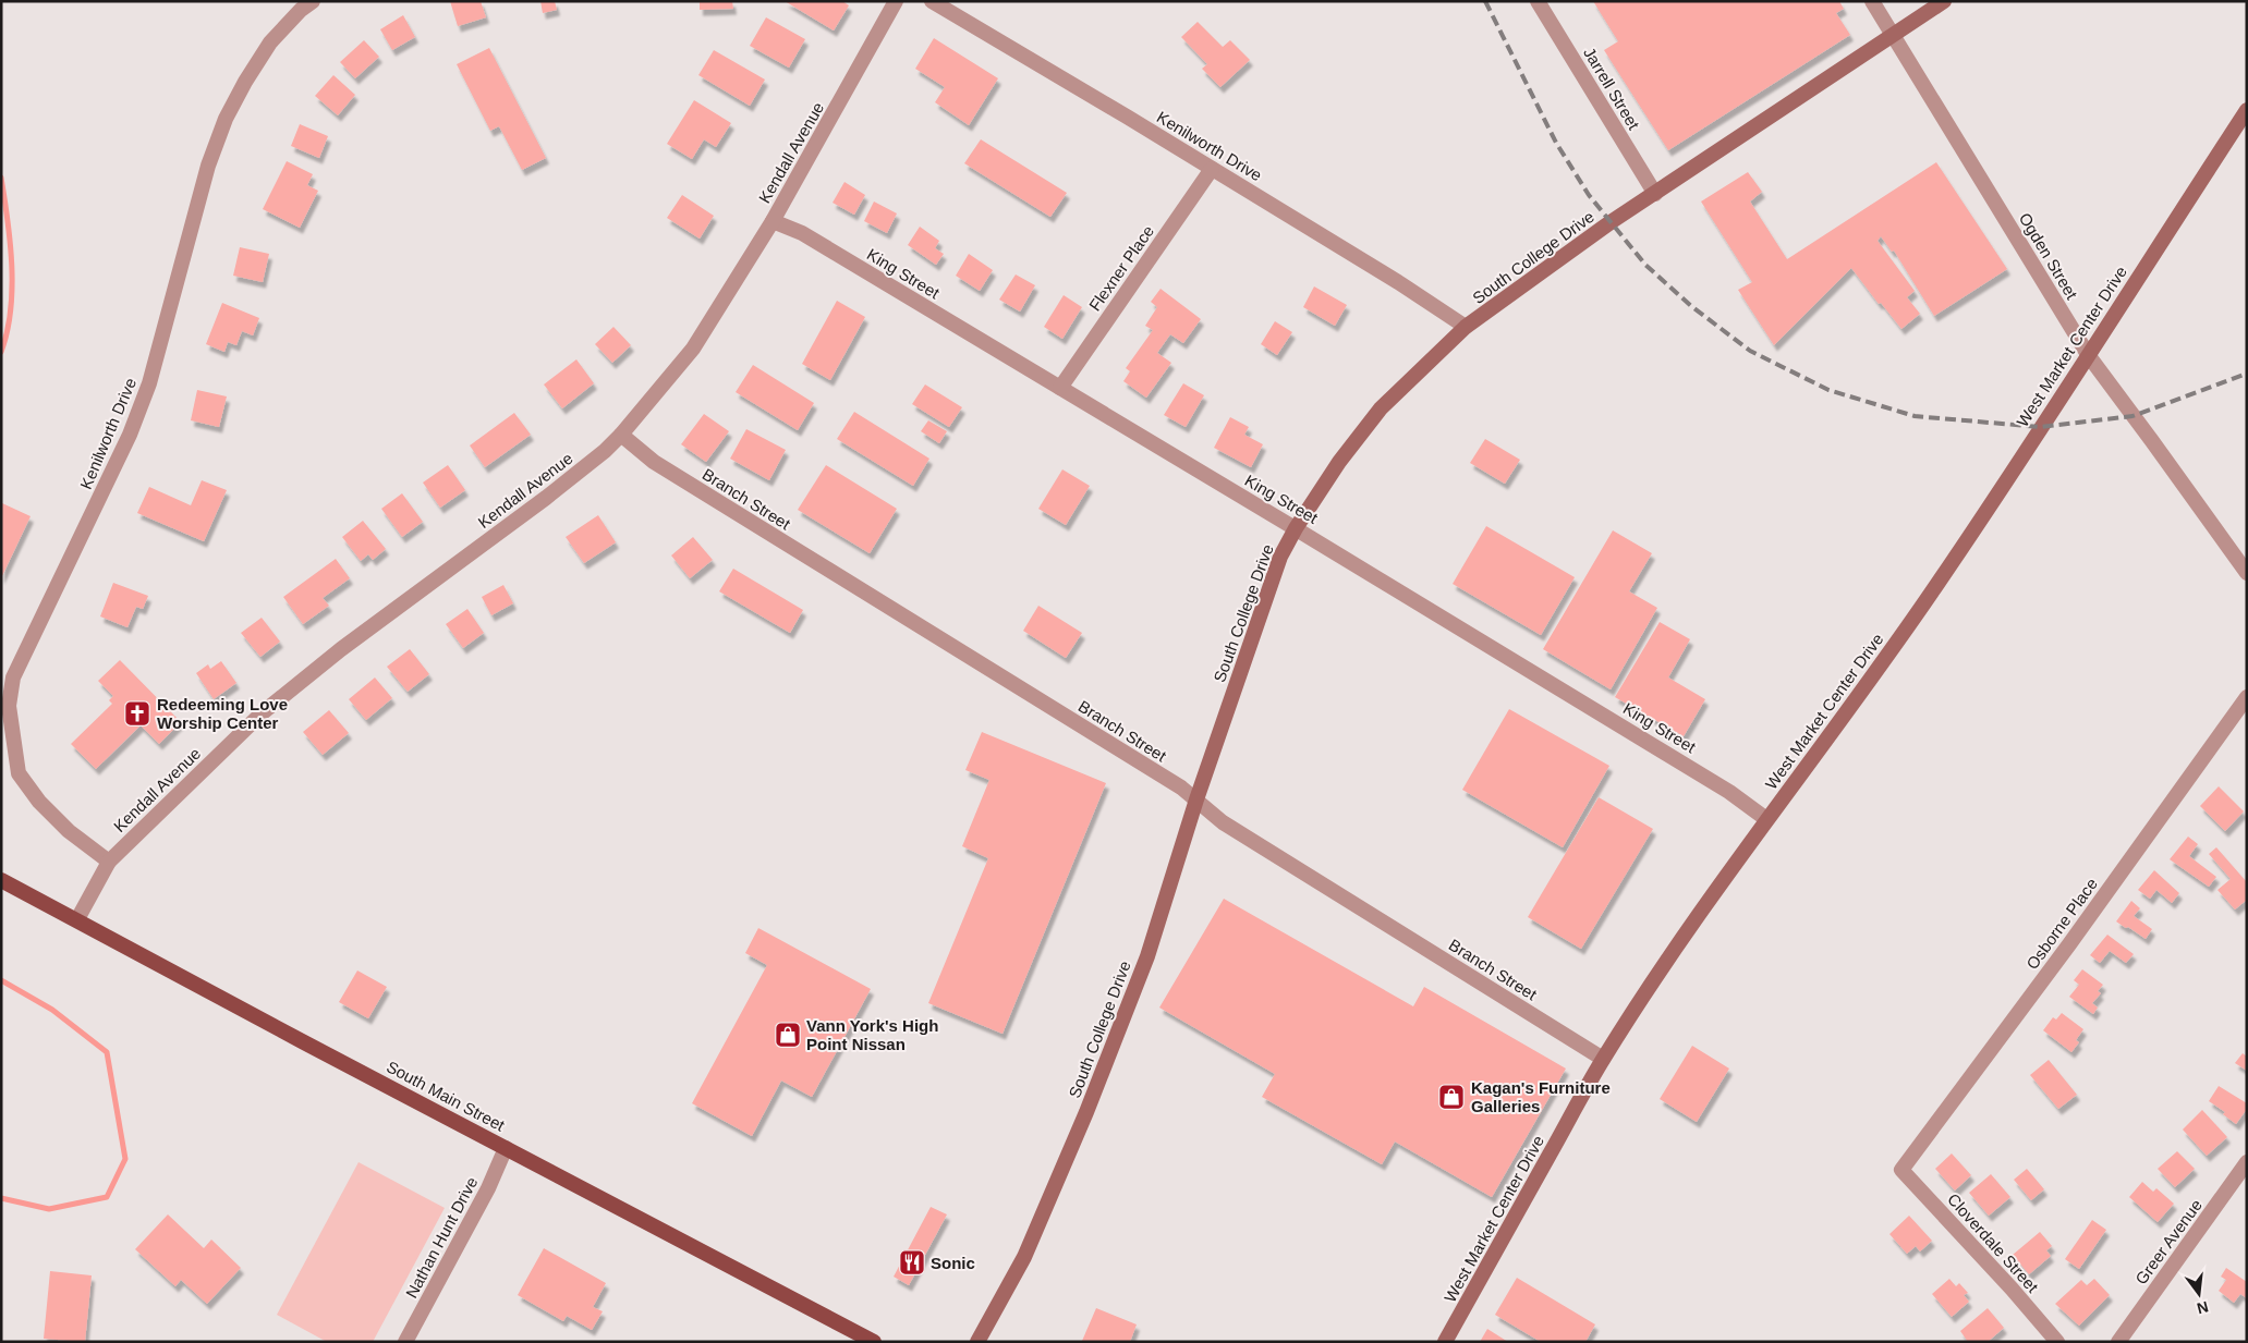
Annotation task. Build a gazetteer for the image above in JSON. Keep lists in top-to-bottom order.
{
  "streets": {
    "main road": ["South College Drive", "West Market Center Drive", "South Main Street"],
    "street": [
      "Jarrell Street",
      "Kenilworth Drive",
      "Kendall Avenue",
      "Ogden Street",
      "Flexner Place",
      "King Street",
      "Branch Street",
      "Osborne Place",
      "Nathan Hunt Drive",
      "Greer Avenue",
      "Cloverdale Street"
    ]
  },
  "crossings": [
    ["Jarrell Street", "South College Drive"],
    ["Kenilworth Drive", "Kendall Avenue"],
    ["Kenilworth Drive", "South College Drive"],
    ["Kenilworth Drive", "Flexner Place"],
    ["Kendall Avenue", "King Street"],
    ["Kendall Avenue", "Branch Street"],
    ["Kendall Avenue", "South Main Street"],
    ["Ogden Street", "South College Drive"],
    ["Ogden Street", "West Market Center Drive"],
    ["South College Drive", "King Street"],
    ["South College Drive", "Branch Street"],
    ["Flexner Place", "King Street"],
    ["King Street", "West Market Center Drive"],
    ["West Market Center Drive", "Branch Street"],
    ["Osborne Place", "Cloverdale Street"],
    ["South Main Street", "Nathan Hunt Drive"]
  ],
  "places": {
    "church": ["Redeeming Love Worship Center"],
    "shop": ["Vann York's High Point Nissan", "Kagan's Furniture Galleries"],
    "restaurant": ["Sonic"]
  },
  "north": "bottom"
}
